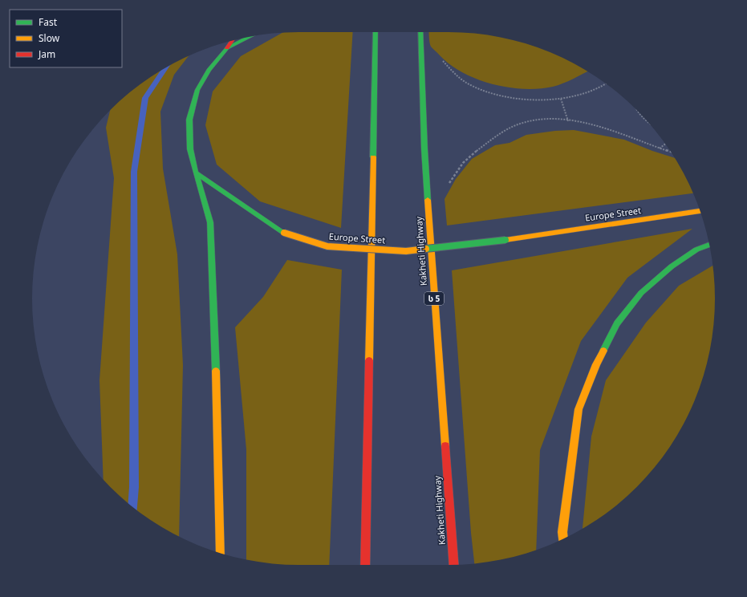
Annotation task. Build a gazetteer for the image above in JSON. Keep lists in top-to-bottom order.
{
  "streets": {
    "main road": ["Europe Street", "Kakheti Highway", "ს 5"]
  },
  "legend": ["Fast", "Slow", "Jam"]
}
